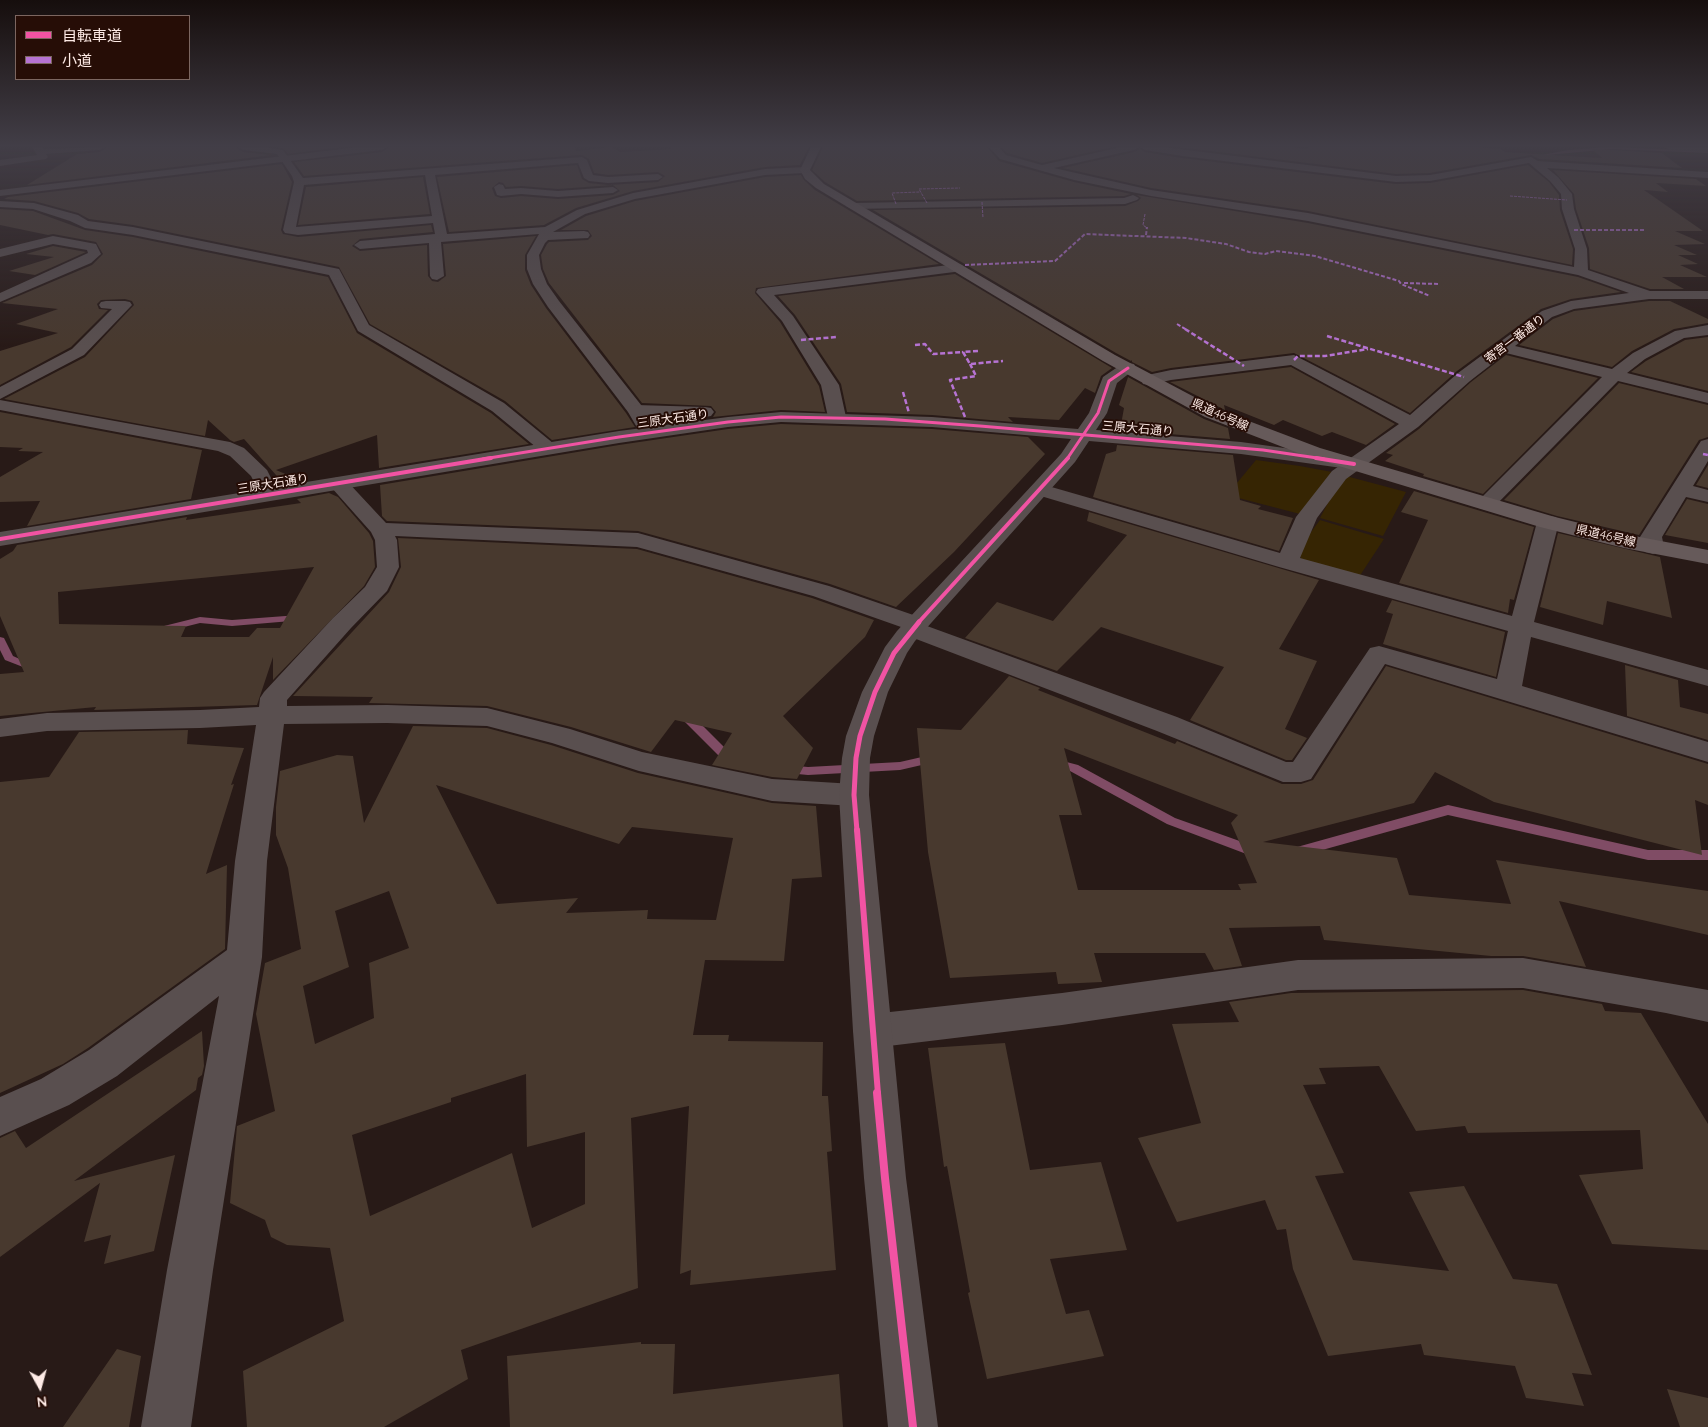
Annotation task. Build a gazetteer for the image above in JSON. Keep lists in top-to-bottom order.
{
  "streets": {
    "main road": ["県道46号線"],
    "street": ["寄宮一番通り", "三原大石通り"]
  },
  "crossings": [
    ["寄宮一番通り", "県道46号線"],
    ["寄宮一番通り", "三原大石通り"],
    ["県道46号線", "三原大石通り"]
  ],
  "legend": ["自転車道", "小道"],
  "north": "bottom"
}
